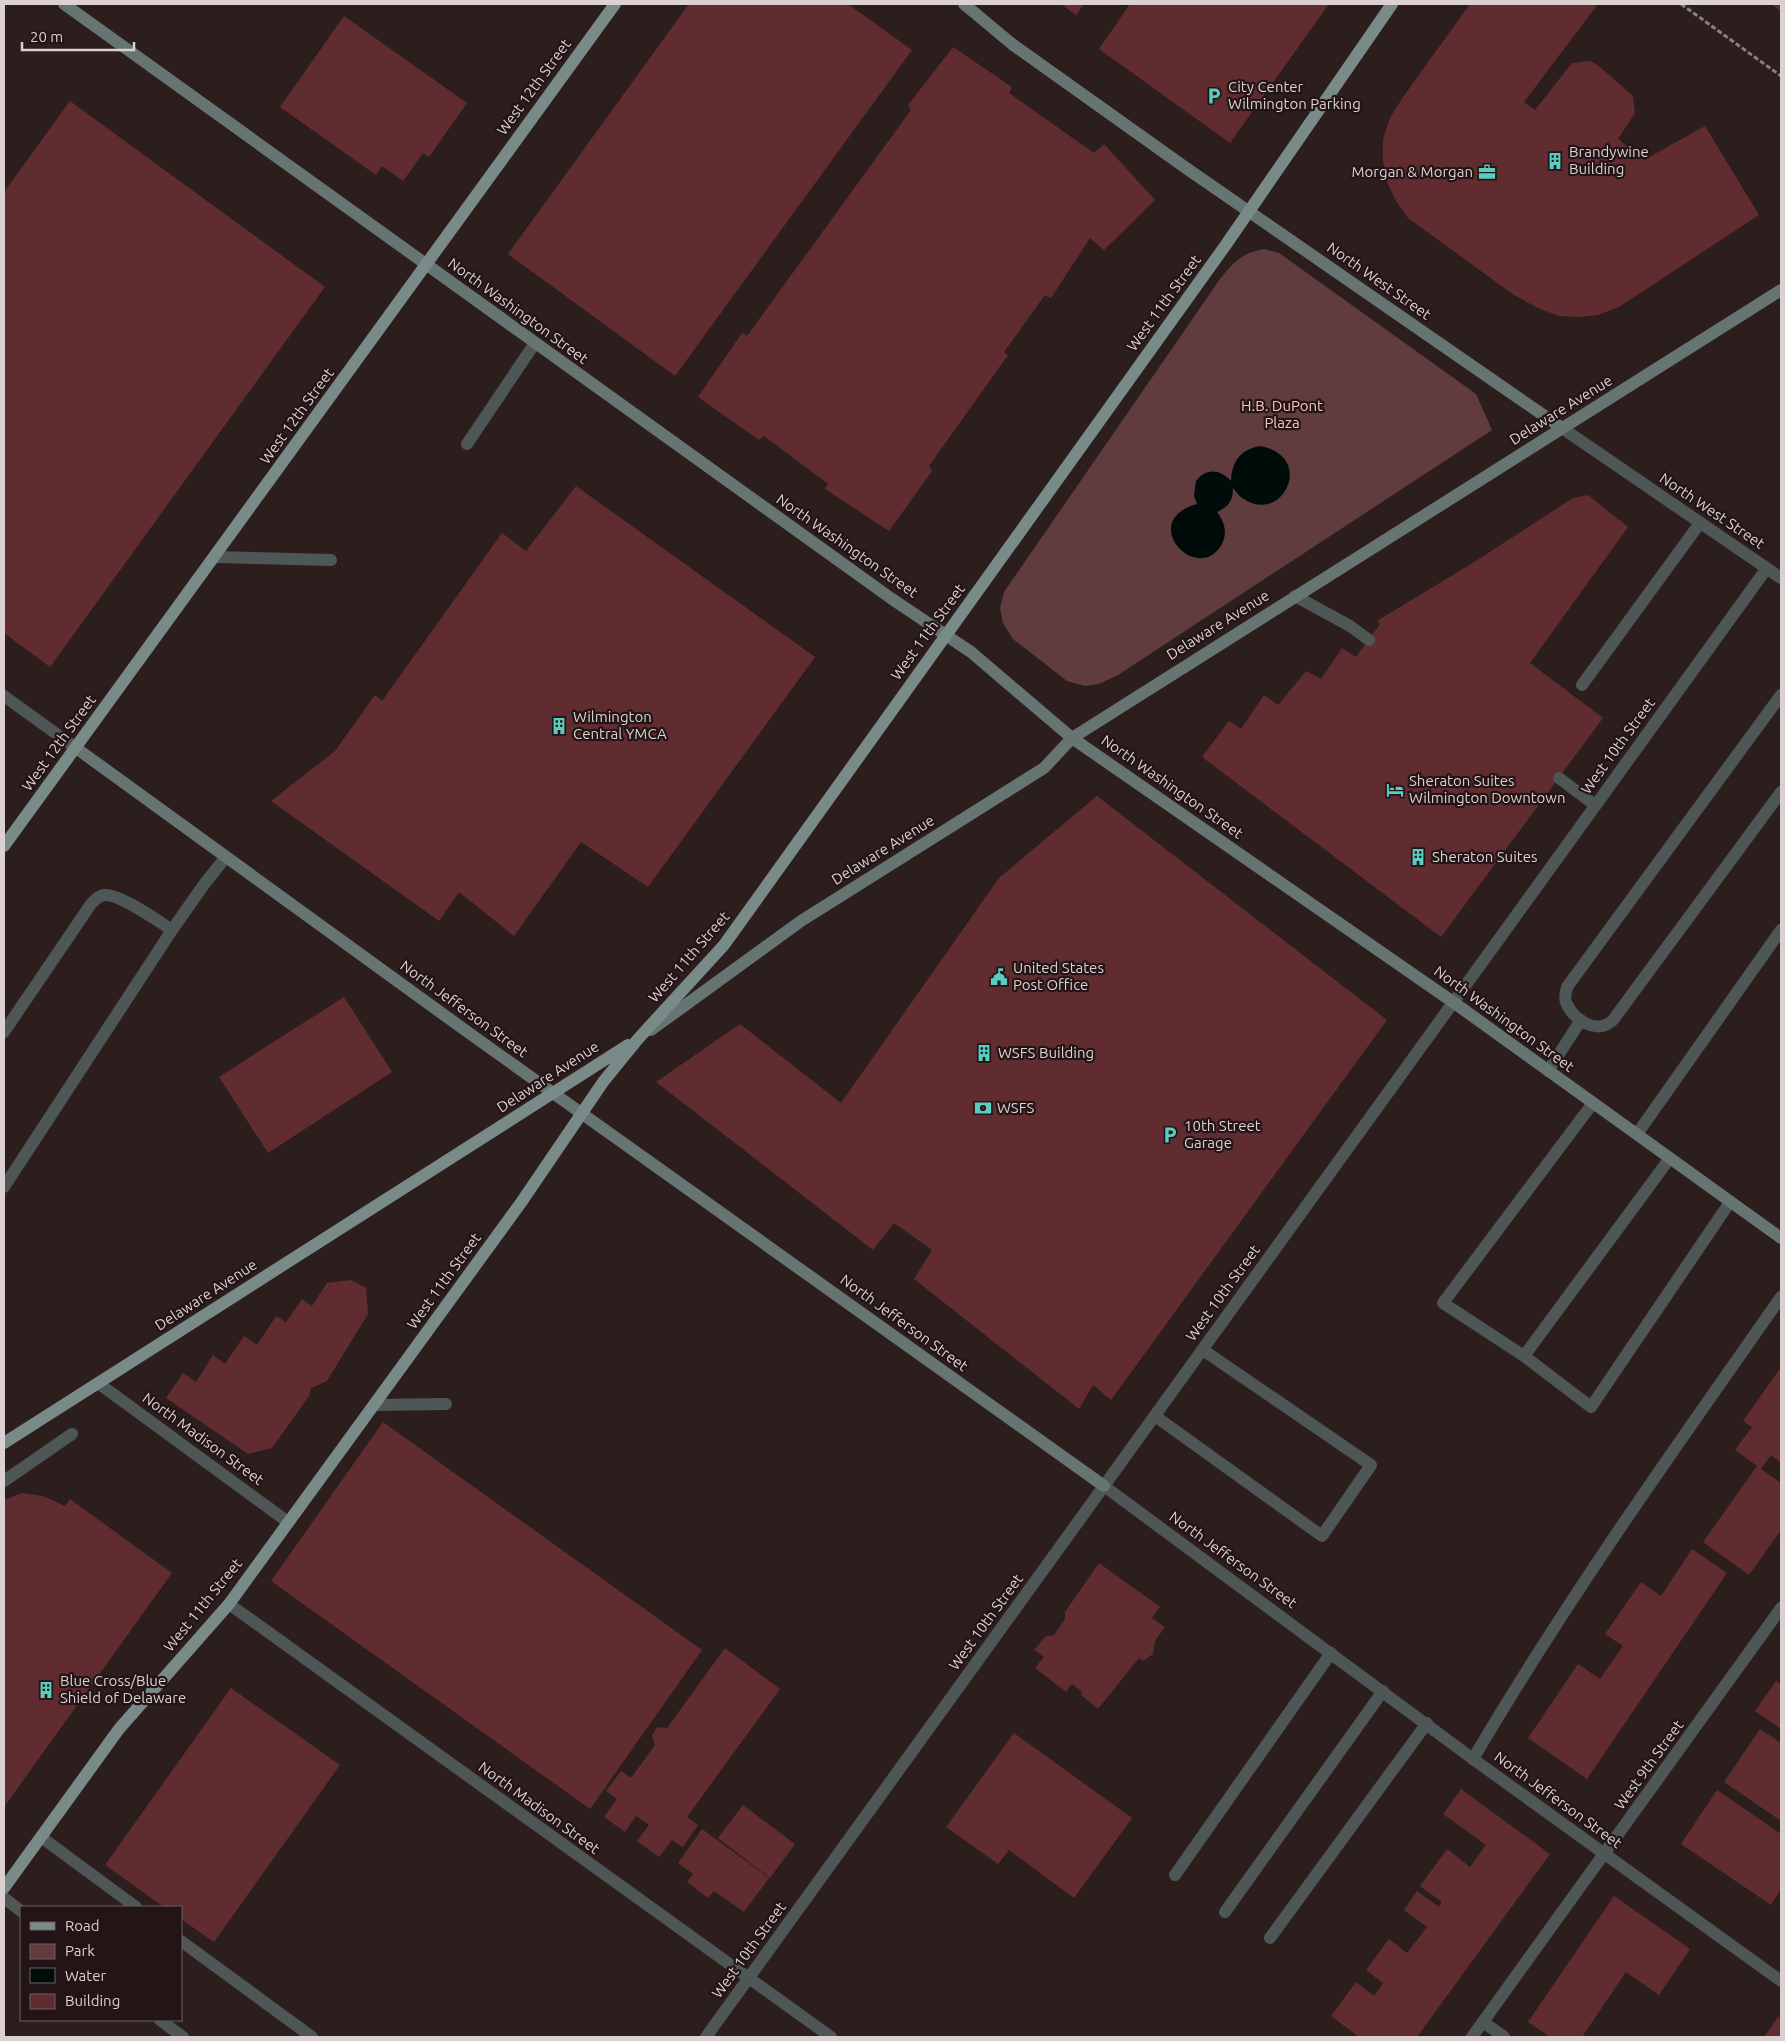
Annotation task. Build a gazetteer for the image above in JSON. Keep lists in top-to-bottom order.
{
  "streets": {
    "main road": [
      "West 12th Street",
      "North West Street",
      "West 11th Street",
      "North Washington Street",
      "Delaware Avenue",
      "North Jefferson Street"
    ],
    "street": ["West 10th Street", "North Madison Street", "West 9th Street"]
  },
  "crossings": [
    ["West 12th Street", "North Washington Street"],
    ["West 12th Street", "North Jefferson Street"],
    ["North West Street", "West 11th Street"],
    ["North West Street", "Delaware Avenue"],
    ["North West Street", "West 10th Street"],
    ["West 11th Street", "North Washington Street"],
    ["West 11th Street", "Delaware Avenue"],
    ["West 11th Street", "North Jefferson Street"],
    ["West 11th Street", "North Madison Street"],
    ["North Washington Street", "Delaware Avenue"],
    ["North Washington Street", "West 10th Street"],
    ["Delaware Avenue", "North Jefferson Street"],
    ["Delaware Avenue", "North Madison Street"],
    ["West 10th Street", "North Jefferson Street"],
    ["West 10th Street", "North Madison Street"],
    ["North Jefferson Street", "West 9th Street"]
  ],
  "parks": ["H.B. DuPont Plaza"],
  "places": {
    "parking": ["City Center Wilmington Parking", "10th Street Garage"],
    "building": [
      "Brandywine Building",
      "Wilmington Central YMCA",
      "Sheraton Suites",
      "WSFS Building",
      "Blue Cross/Blue Shield of Delaware"
    ],
    "office": ["Morgan & Morgan"],
    "hotel": ["Sheraton Suites Wilmington Downtown"],
    "public building": ["United States Post Office"],
    "bank": ["WSFS"]
  },
  "legend": [
    "Road",
    "Park",
    "Water",
    "Building"
  ],
  "scale_bar": "20 m"
}
